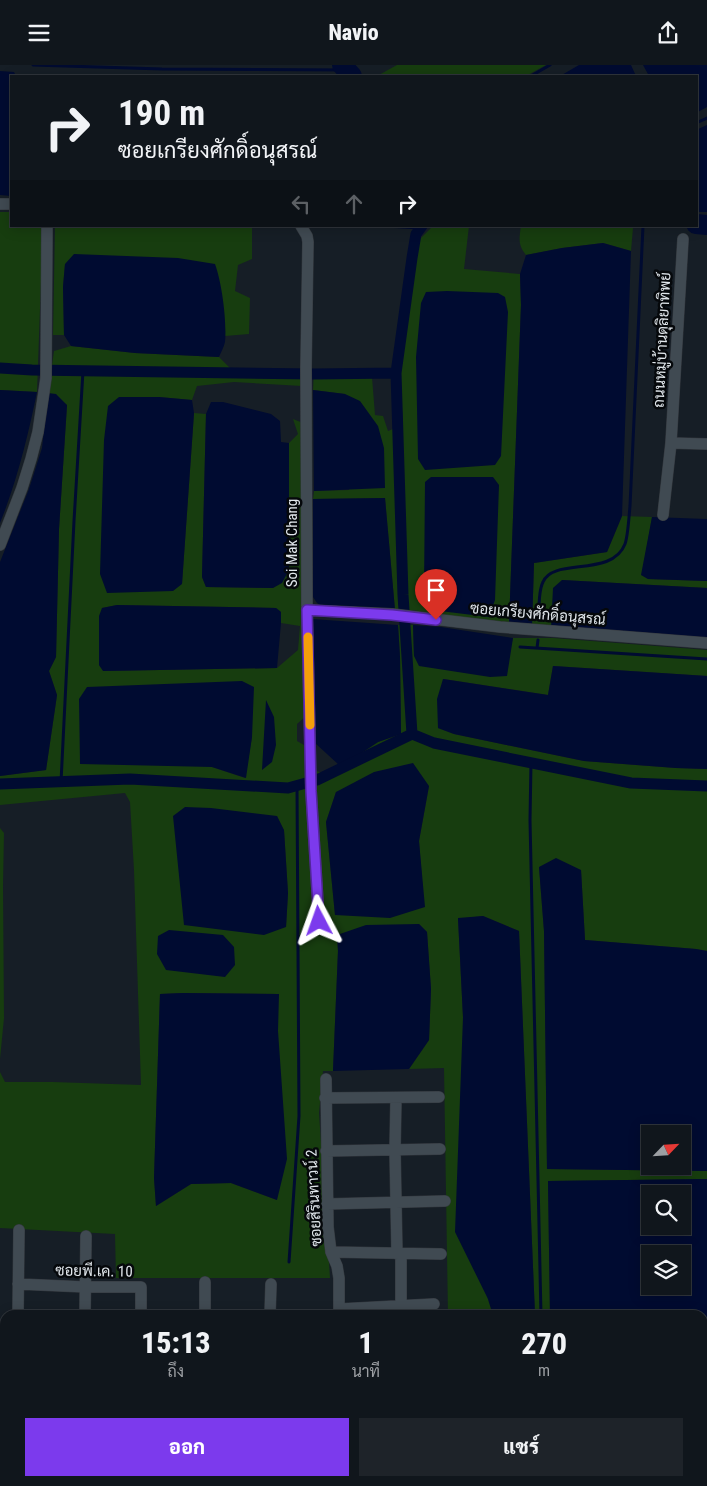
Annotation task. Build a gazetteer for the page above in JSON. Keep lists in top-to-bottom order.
{
  "streets": {
    "street": [
      "ถนนหมู่บ้านดุลิยาทิพย์",
      "Soi Mak Chang",
      "ซอยเกรียงศักดิ์อนุสรณ์",
      "ซอยสิรินทาวน์ 2",
      "ซอยพี.เค. 10"
    ]
  },
  "crossings": [
    ["Soi Mak Chang", "ซอยเกรียงศักดิ์อนุสรณ์"]
  ],
  "north": "top right",
  "page": {
    "header": "Navio",
    "turn": ["190 m", "ซอยเกรียงศักดิ์อนุสรณ์"],
    "eta": [
      "15:13",
      "ถึง",
      "1",
      "นาที",
      "270",
      "m"
    ],
    "buttons": ["ออก", "แชร์"]
  }
}
